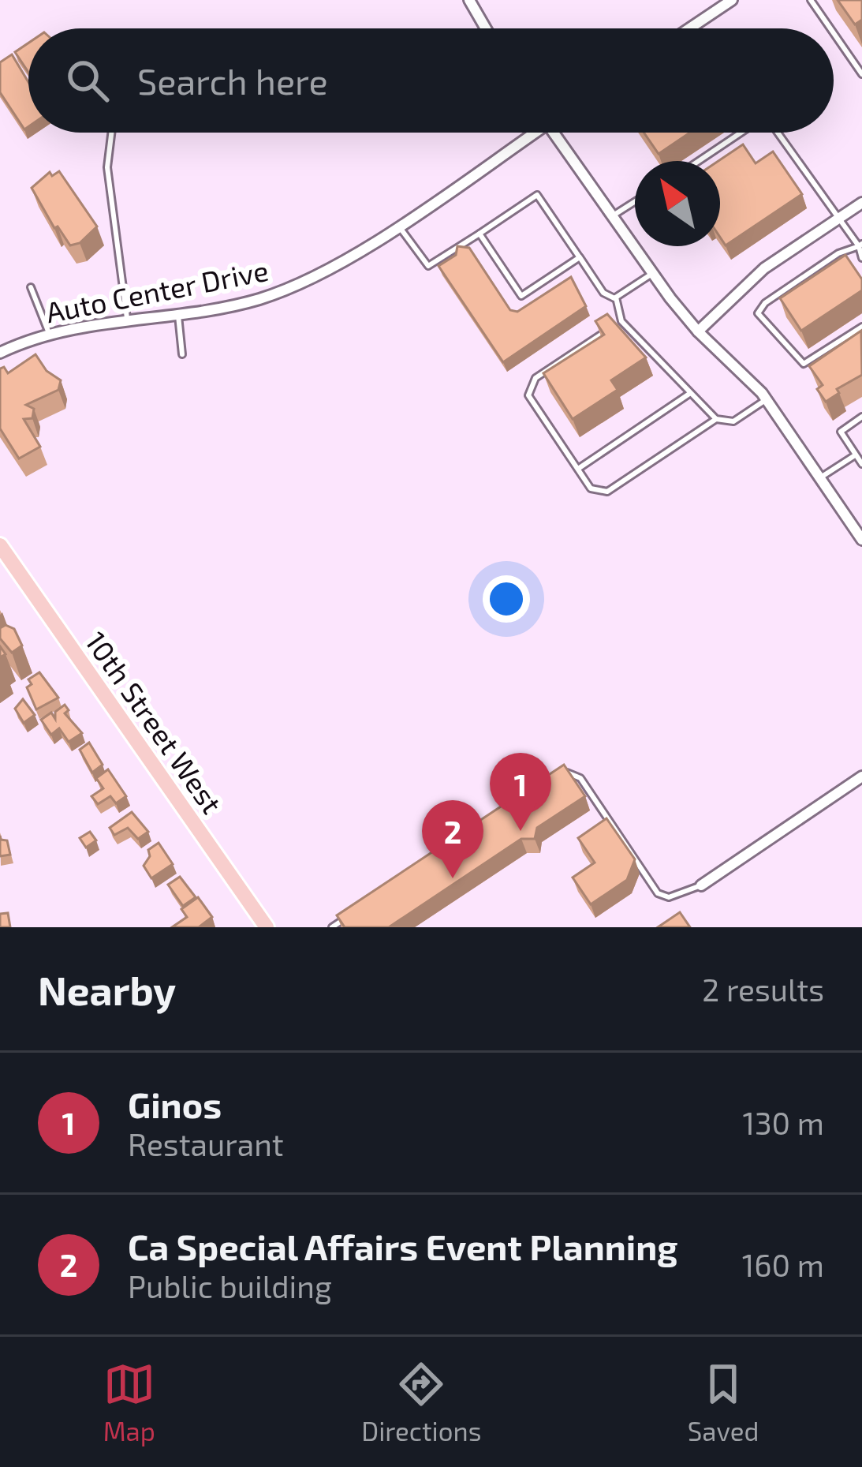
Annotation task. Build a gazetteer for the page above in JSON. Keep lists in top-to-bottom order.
{
  "streets": {
    "main road": ["10th Street West"],
    "street": ["Auto Center Drive"]
  },
  "north": "top left",
  "page": {
    "search": "Search here",
    "pins": ["1", "2"],
    "heading": ["Nearby", "2 results"],
    "list": [
      {
        "mark": "1",
        "name": "Ginos",
        "note": "Restaurant",
        "value": "130 m"
      },
      {
        "mark": "2",
        "name": "Ca Special Affairs Event Planning",
        "note": "Public building",
        "value": "160 m"
      }
    ],
    "nav": ["Map", "Directions", "Saved"]
  }
}
